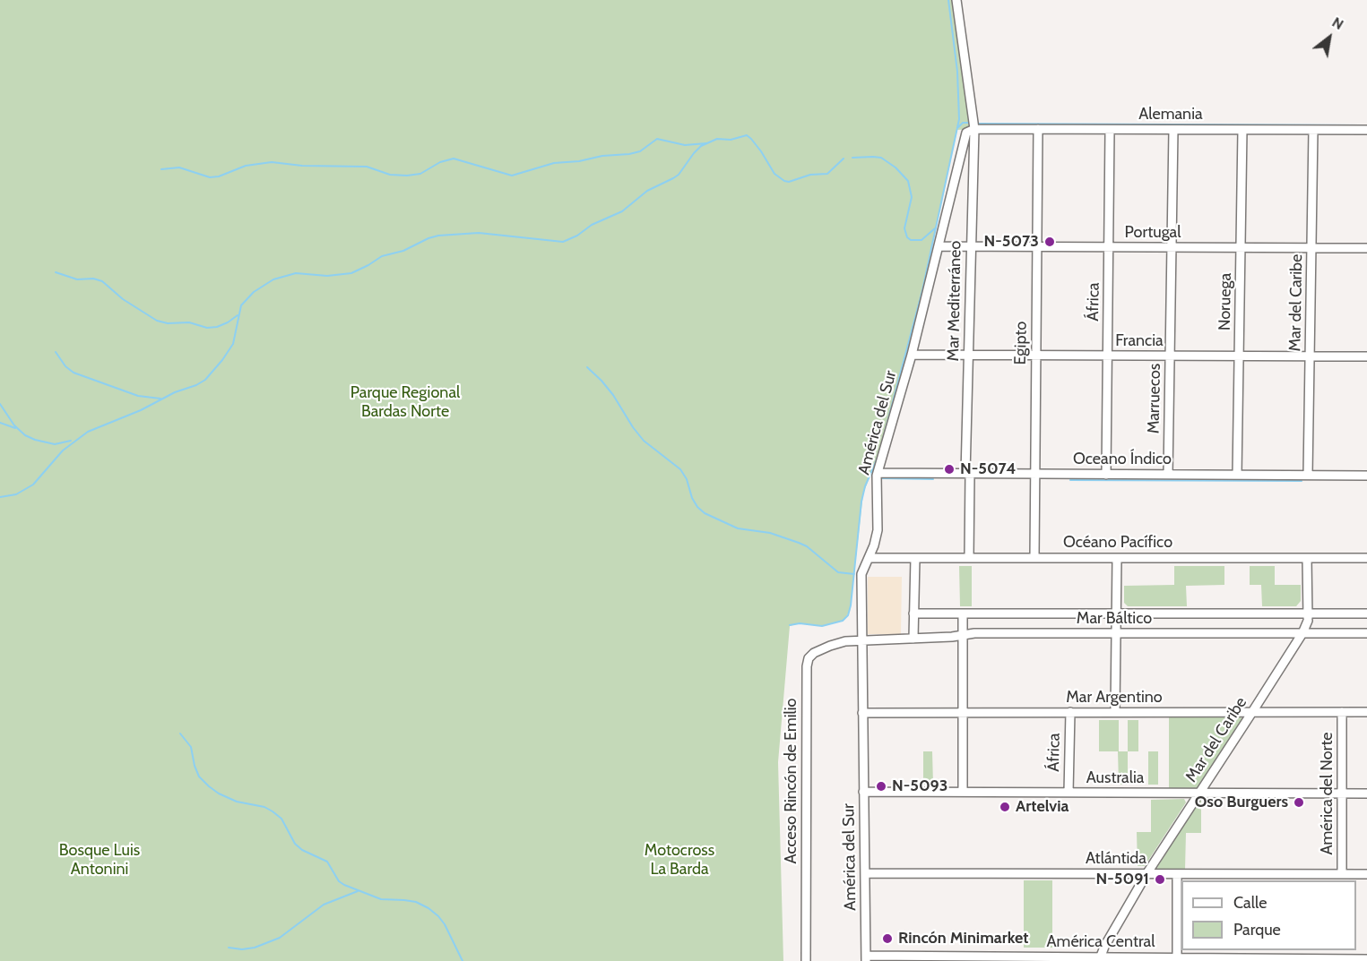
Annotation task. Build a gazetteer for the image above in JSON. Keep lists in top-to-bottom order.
{
  "streets": {
    "street": [
      "Alemania",
      "Portugal",
      "Mar Mediterráneo",
      "África",
      "Noruega",
      "Mar del Caribe",
      "Francia",
      "Egipto",
      "Marruecos",
      "América del Sur",
      "Oceano Índico",
      "Océano Pacífico",
      "Mar Báltico",
      "Mar Argentino",
      "Australia",
      "Acceso Rincón de Emilio",
      "América del Norte",
      "Atlántida",
      "América Central"
    ]
  },
  "crossings": [
    ["Alemania", "Mar Mediterráneo"],
    ["Alemania", "África"],
    ["Alemania", "Noruega"],
    ["Alemania", "Mar del Caribe"],
    ["Alemania", "Egipto"],
    ["Alemania", "Marruecos"],
    ["Alemania", "América del Sur"],
    ["Portugal", "Mar Mediterráneo"],
    ["Portugal", "África"],
    ["Portugal", "Noruega"],
    ["Portugal", "Mar del Caribe"],
    ["Portugal", "Egipto"],
    ["Portugal", "Marruecos"],
    ["Portugal", "América del Sur"],
    ["Mar Mediterráneo", "Francia"],
    ["Mar Mediterráneo", "América del Sur"],
    ["Mar Mediterráneo", "Oceano Índico"],
    ["Mar Mediterráneo", "Océano Pacífico"],
    ["África", "Francia"],
    ["África", "Oceano Índico"],
    ["África", "Mar Argentino"],
    ["África", "Australia"],
    ["Noruega", "Francia"],
    ["Noruega", "Oceano Índico"],
    ["Mar del Caribe", "Francia"],
    ["Mar del Caribe", "Oceano Índico"],
    ["Mar del Caribe", "Océano Pacífico"],
    ["Mar del Caribe", "Mar Báltico"],
    ["Mar del Caribe", "Mar Argentino"],
    ["Mar del Caribe", "Australia"],
    ["Mar del Caribe", "Atlántida"],
    ["Mar del Caribe", "América Central"],
    ["Francia", "Egipto"],
    ["Francia", "Marruecos"],
    ["Francia", "América del Sur"],
    ["Egipto", "Oceano Índico"],
    ["Egipto", "Océano Pacífico"],
    ["Marruecos", "Oceano Índico"],
    ["América del Sur", "Oceano Índico"],
    ["América del Sur", "Océano Pacífico"],
    ["América del Sur", "Mar Báltico"],
    ["América del Sur", "Mar Argentino"],
    ["América del Sur", "Australia"],
    ["América del Sur", "Acceso Rincón de Emilio"],
    ["América del Sur", "Atlántida"],
    ["América del Sur", "América Central"],
    ["Mar Báltico", "Acceso Rincón de Emilio"],
    ["Mar Argentino", "América del Norte"],
    ["Australia", "América del Norte"],
    ["América del Norte", "Atlántida"]
  ],
  "parks": ["Parque Regional Bardas Norte", "Bosque Luis Antonini", "Motocross La Barda"],
  "places": [
    "N-5073",
    "N-5074",
    "N-5093",
    "Oso Burguers",
    "Artelvia",
    "N-5091",
    "Rincón Minimarket"
  ],
  "legend": ["Calle", "Parque"],
  "north": "top right"
}
